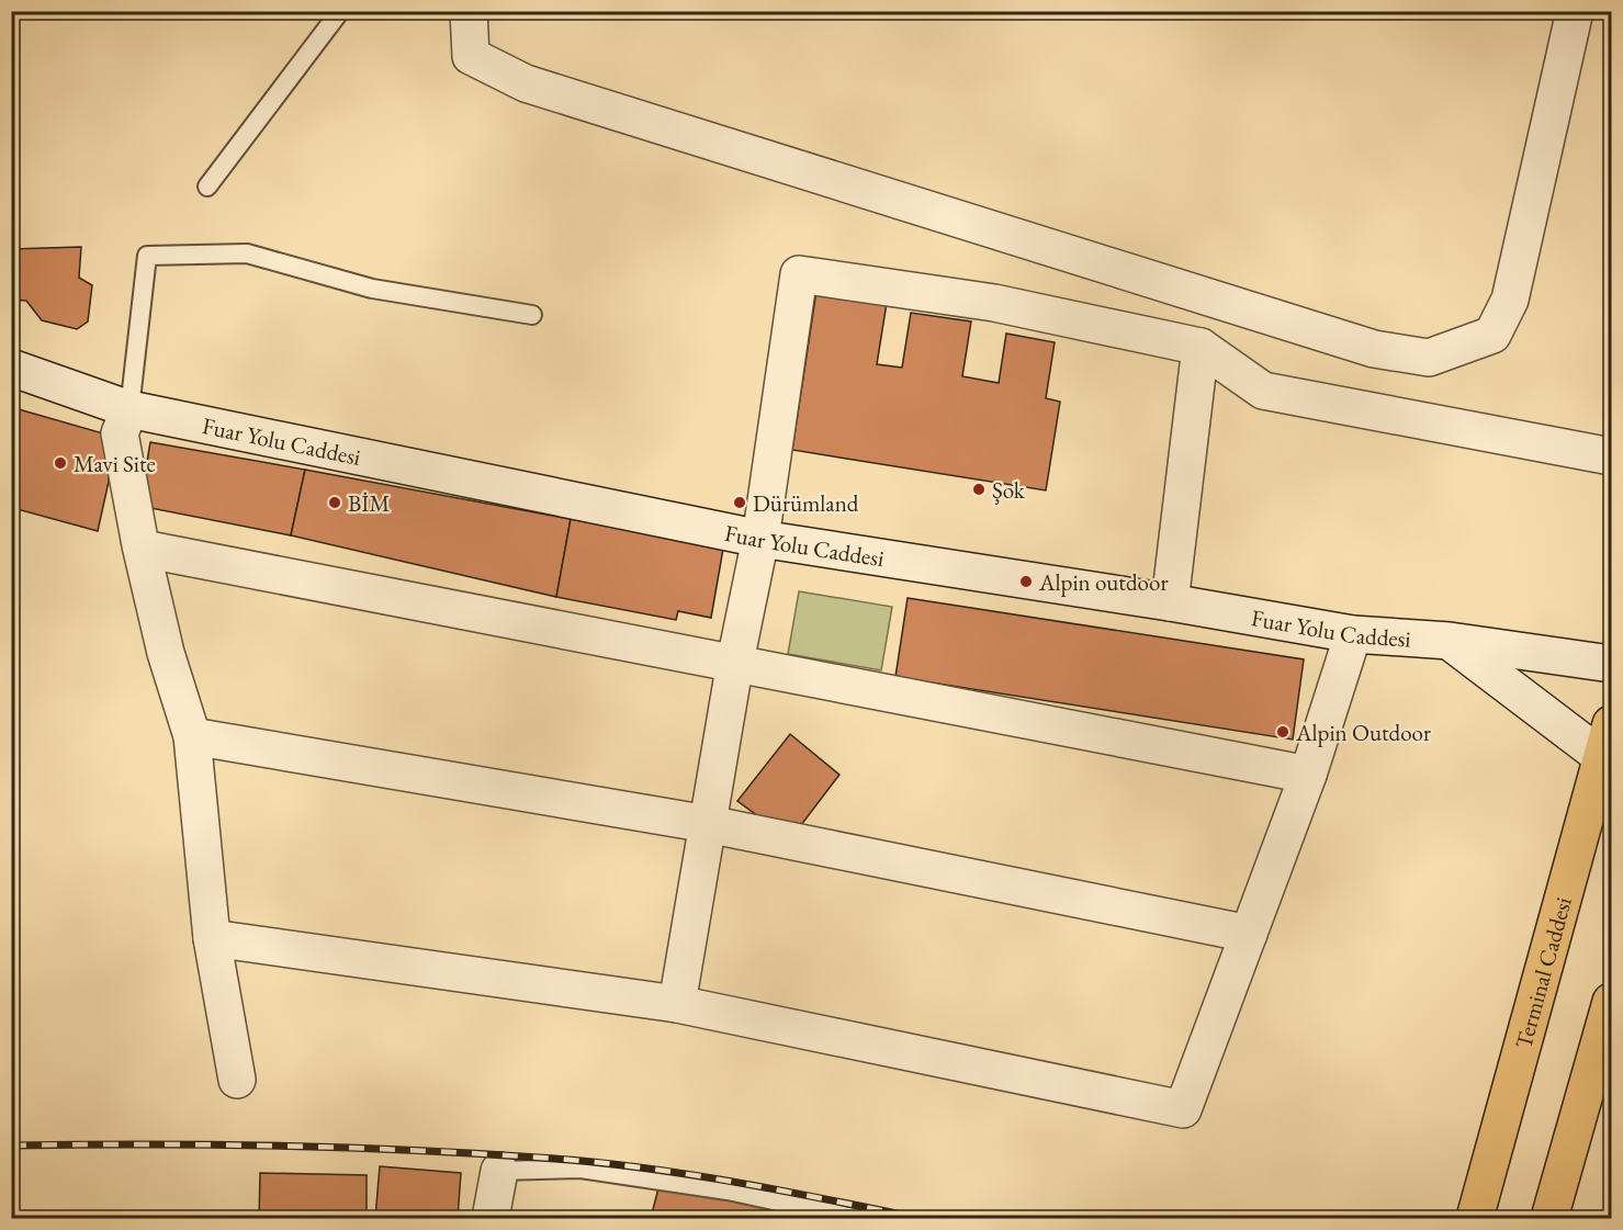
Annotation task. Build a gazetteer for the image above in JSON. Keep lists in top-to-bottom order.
{
  "streets": {
    "main road": ["Terminal Caddesi"],
    "street": ["Fuar Yolu Caddesi"]
  },
  "places": [
    "Mavi Site",
    "Şok",
    "BİM",
    "Dürümland",
    "Alpin outdoor",
    "Alpin Outdoor"
  ]
}
